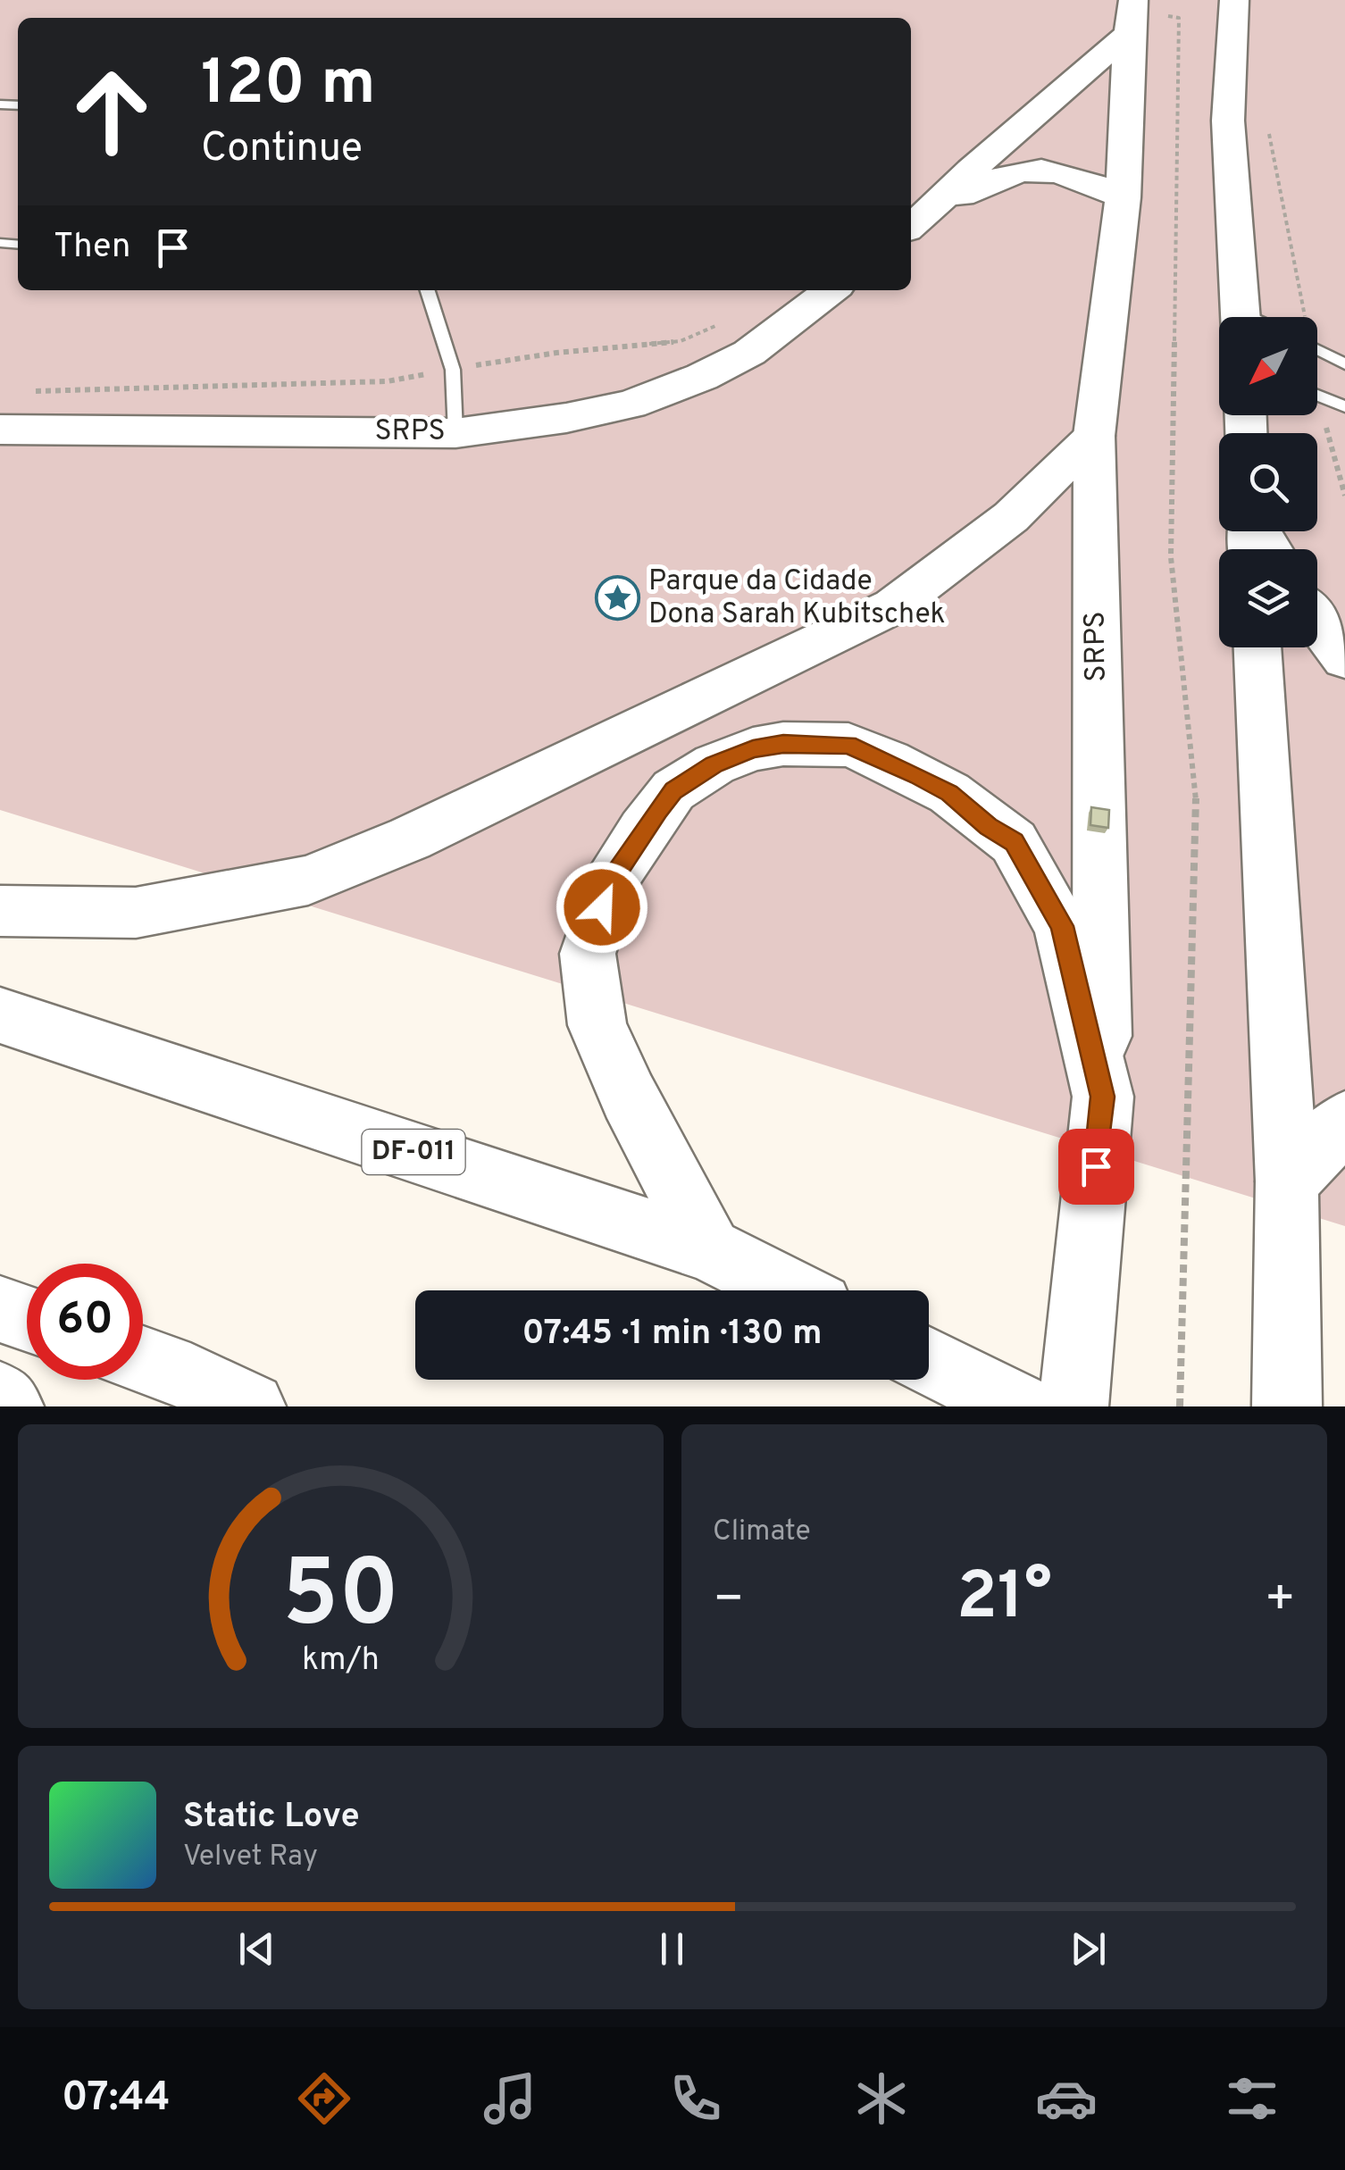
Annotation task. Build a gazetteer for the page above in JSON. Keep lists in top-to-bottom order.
{
  "streets": {
    "main road": ["SRPS", "DF-011"]
  },
  "places": {
    "place": ["Parque da Cidade Dona Sarah Kubitschek"]
  },
  "north": "bottom left",
  "page": {
    "turn": ["120 m", "Continue"],
    "then": "Then",
    "limit": "60",
    "trip": "07:45 · 1 min · 130 m",
    "tile": "Climate",
    "heat": ["−", "21°", "+"],
    "song": ["Static Love", "Velvet Ray"],
    "tabs": "07:44",
    "gauge": ["50", "km/h"]
  }
}
